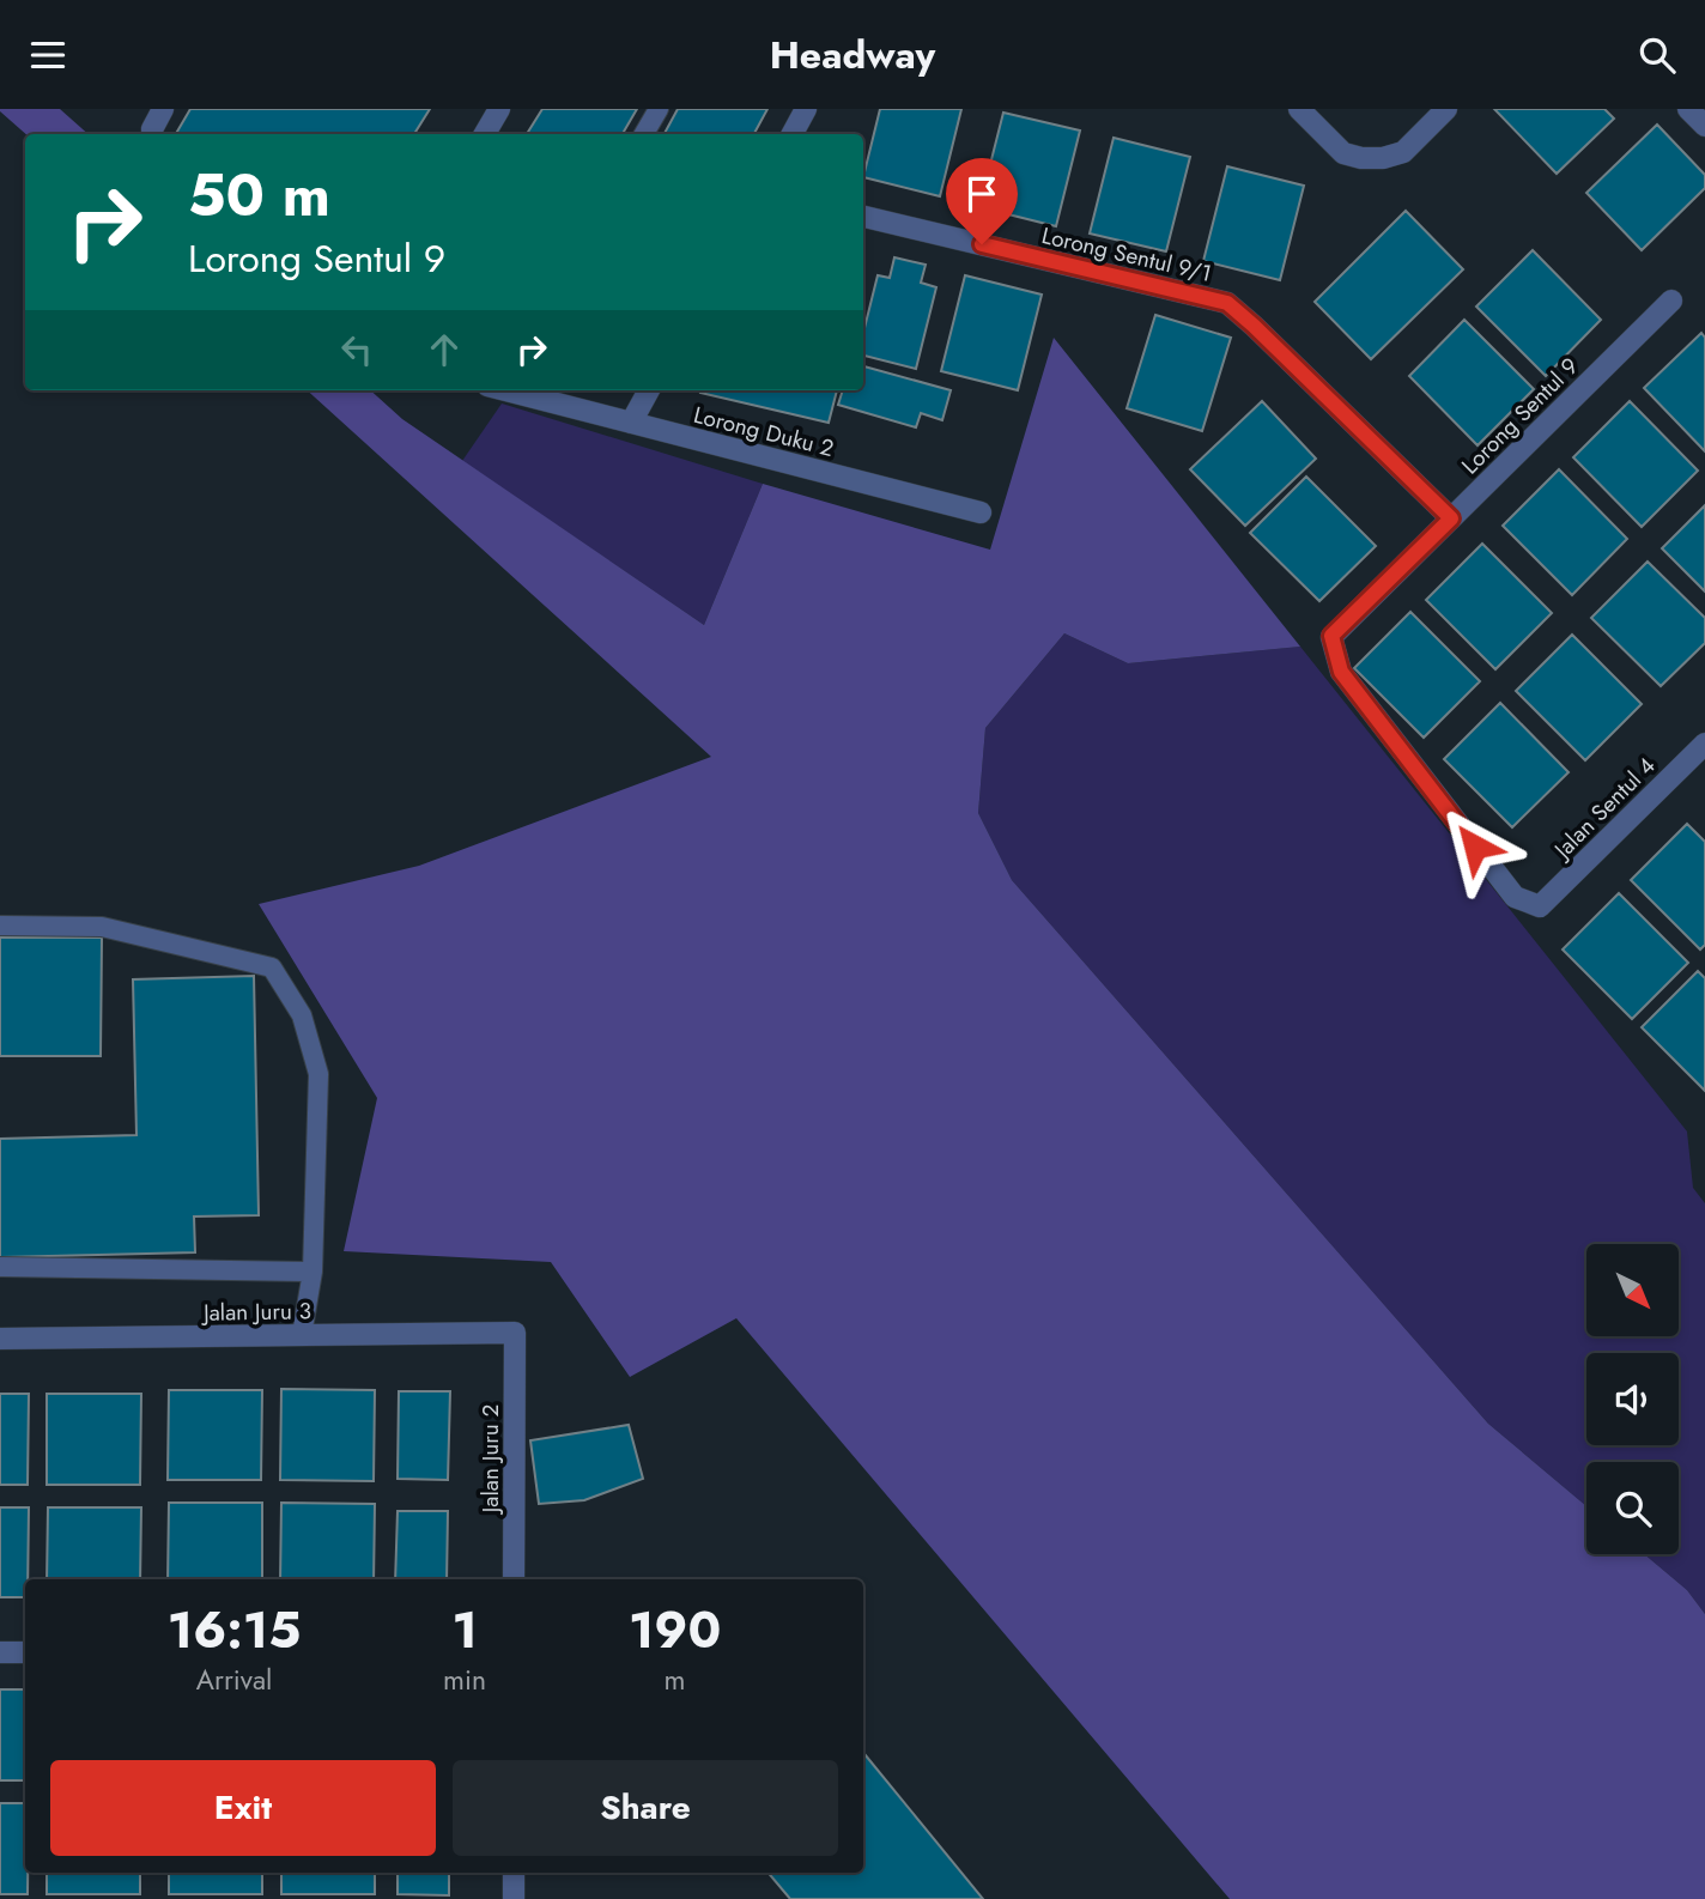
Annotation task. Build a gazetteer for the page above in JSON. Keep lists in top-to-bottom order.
{
  "streets": {
    "street": [
      "Lorong Sentul 9/1",
      "Lorong Sentul 9",
      "Lorong Duku 2",
      "Jalan Sentul 4",
      "Jalan Juru 3",
      "Jalan Juru 2"
    ]
  },
  "crossings": [
    ["Lorong Sentul 9/1", "Lorong Sentul 9"],
    ["Lorong Sentul 9", "Jalan Sentul 4"],
    ["Jalan Juru 3", "Jalan Juru 2"]
  ],
  "north": "bottom right",
  "page": {
    "header": "Headway",
    "turn": ["50 m", "Lorong Sentul 9"],
    "eta": [
      "16:15",
      "Arrival",
      "1",
      "min",
      "190",
      "m"
    ],
    "buttons": ["Exit", "Share"]
  }
}
